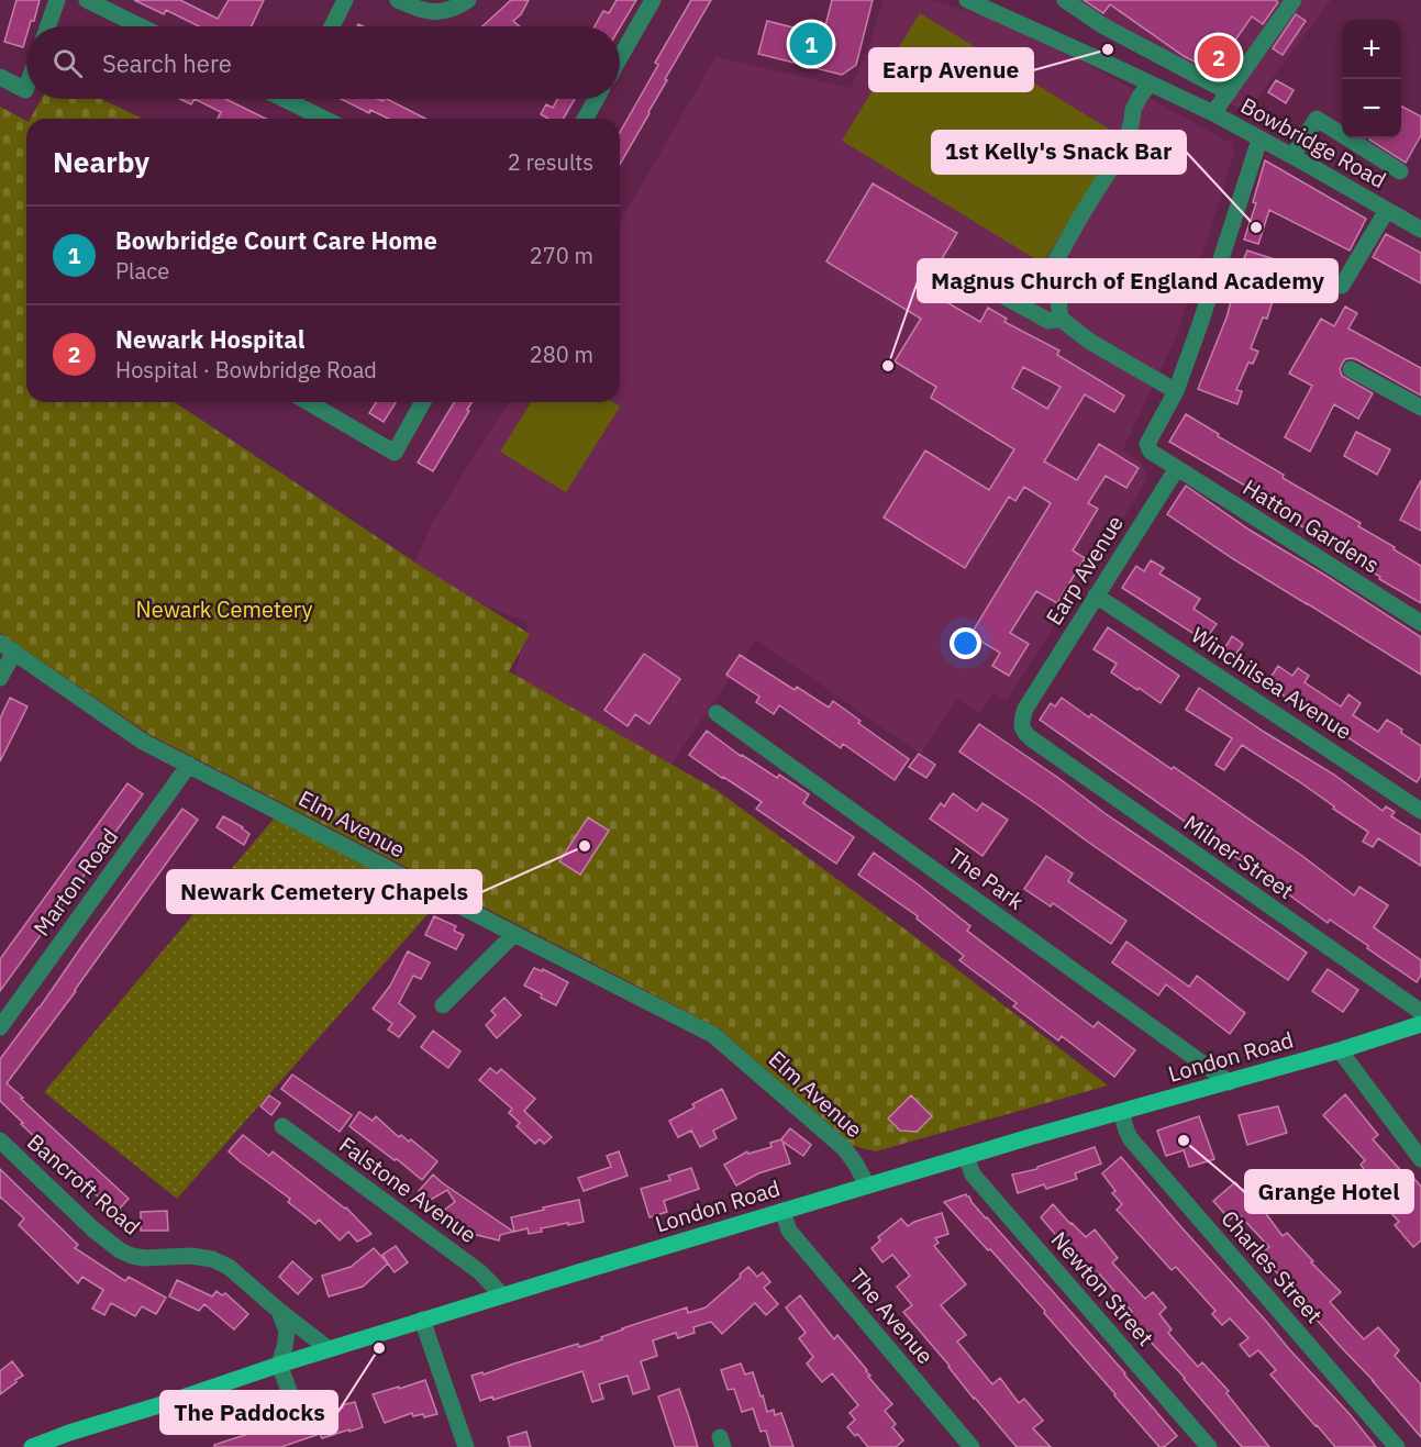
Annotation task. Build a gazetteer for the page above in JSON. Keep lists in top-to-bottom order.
{
  "streets": {
    "main road": ["London Road"],
    "street": [
      "Bowbridge Road",
      "Hatton Gardens",
      "Earp Avenue",
      "Winchilsea Avenue",
      "Elm Avenue",
      "Milner Street",
      "The Park",
      "Marton Road",
      "Bancroft Road",
      "Falstone Avenue",
      "Charles Street",
      "Newton Street",
      "The Avenue"
    ]
  },
  "crossings": [
    ["Hatton Gardens", "Earp Avenue"],
    ["Earp Avenue", "Winchilsea Avenue"],
    ["Earp Avenue", "Milner Street"],
    ["Elm Avenue", "Marton Road"],
    ["Elm Avenue", "London Road"],
    ["The Park", "London Road"],
    ["London Road", "Bancroft Road"],
    ["London Road", "Falstone Avenue"],
    ["London Road", "Charles Street"],
    ["London Road", "Newton Street"],
    ["London Road", "The Avenue"]
  ],
  "parks": ["Newark Cemetery"],
  "places": [
    "Earp Avenue",
    "1st Kelly's Snack Bar",
    "Magnus Church of England Academy",
    "Newark Cemetery Chapels",
    "Grange Hotel",
    "The Paddocks"
  ],
  "page": {
    "map_buttons": ["+", "−"],
    "pins": ["1", "2"],
    "search": "Search here",
    "heading": ["Nearby", "2 results"],
    "list": [
      {
        "mark": "1",
        "name": "Bowbridge Court Care Home",
        "note": "Place",
        "value": "270 m"
      },
      {
        "mark": "2",
        "name": "Newark Hospital",
        "note": "Hospital · Bowbridge Road",
        "value": "280 m"
      }
    ]
  }
}
